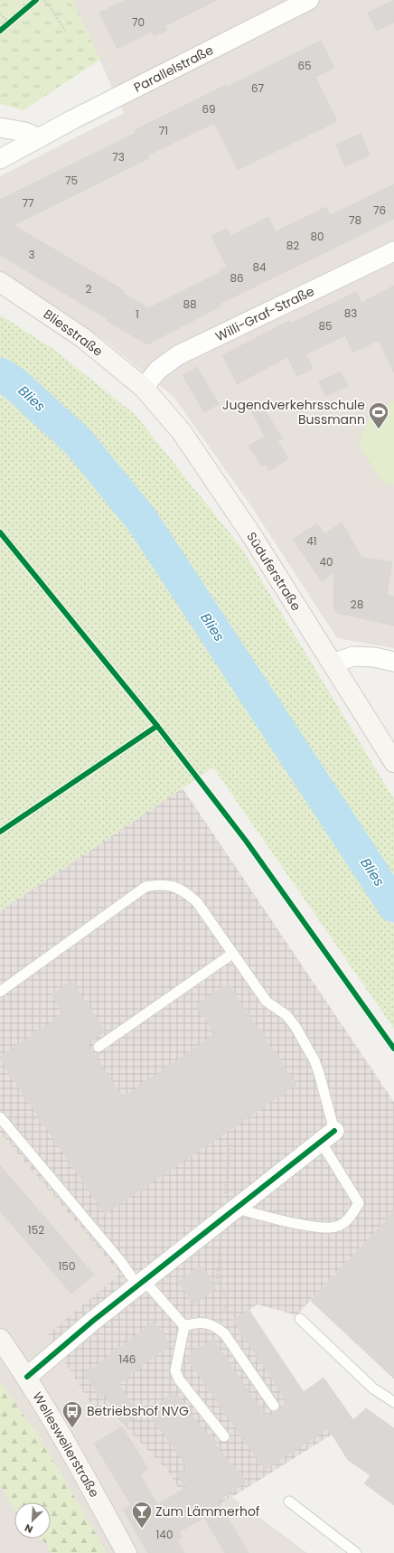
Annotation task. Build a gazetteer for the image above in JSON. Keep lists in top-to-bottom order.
{
  "streets": {
    "main road": ["Bliesstraße", "Süduferstraße", "Wellesweilerstraße"],
    "street": ["Parallelstraße", "Willi-Graf-Straße"]
  },
  "crossings": [
    ["Willi-Graf-Straße", "Bliesstraße"],
    ["Willi-Graf-Straße", "Süduferstraße"],
    ["Bliesstraße", "Süduferstraße"]
  ],
  "water": ["Blies"],
  "places": {
    "sports": ["Jugendverkehrsschule Bussmann"],
    "bus stop": ["Betriebshof NVG"],
    "bar": ["Zum Lämmerhof"]
  },
  "house_numbers": [
    "70",
    "65",
    "67",
    "69",
    "71",
    "73",
    "75",
    "77",
    "76",
    "78",
    "80",
    "82",
    "3",
    "84",
    "86",
    "2",
    "88",
    "83",
    "1",
    "85",
    "41",
    "40",
    "28",
    "152",
    "150",
    "146",
    "140"
  ],
  "north": "bottom left"
}
